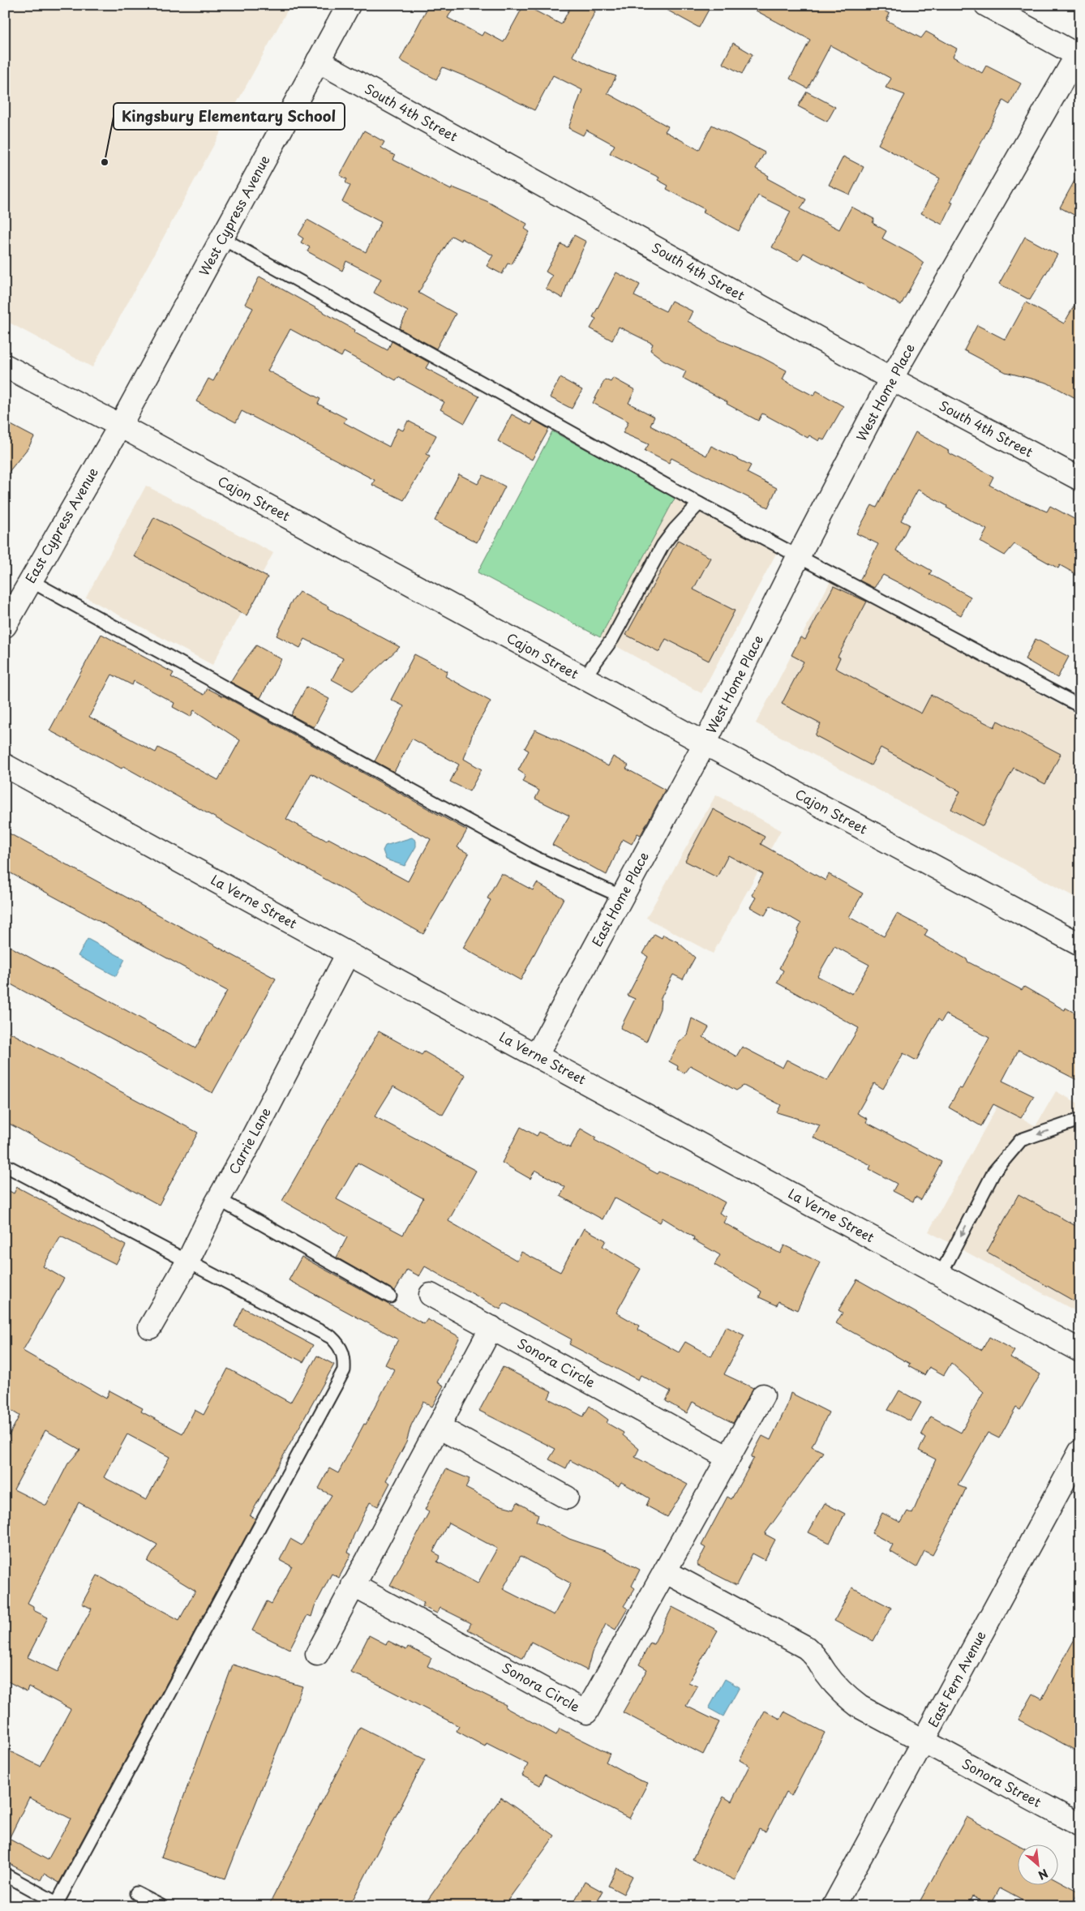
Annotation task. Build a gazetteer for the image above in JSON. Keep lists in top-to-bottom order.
{
  "streets": {
    "street": [
      "South 4th Street",
      "West Cypress Avenue",
      "West Home Place",
      "Cajon Street",
      "East Cypress Avenue",
      "East Home Place",
      "La Verne Street",
      "Carrie Lane",
      "Sonora Circle",
      "East Fern Avenue",
      "Sonora Street"
    ]
  },
  "crossings": [
    ["South 4th Street", "West Cypress Avenue"],
    ["South 4th Street", "West Home Place"],
    ["West Cypress Avenue", "Cajon Street"],
    ["West Cypress Avenue", "East Cypress Avenue"],
    ["West Home Place", "Cajon Street"],
    ["West Home Place", "East Home Place"],
    ["Cajon Street", "East Cypress Avenue"],
    ["Cajon Street", "East Home Place"],
    ["East Home Place", "La Verne Street"],
    ["La Verne Street", "Carrie Lane"],
    ["East Fern Avenue", "Sonora Street"]
  ],
  "places": ["Kingsbury Elementary School"],
  "north": "bottom right"
}
